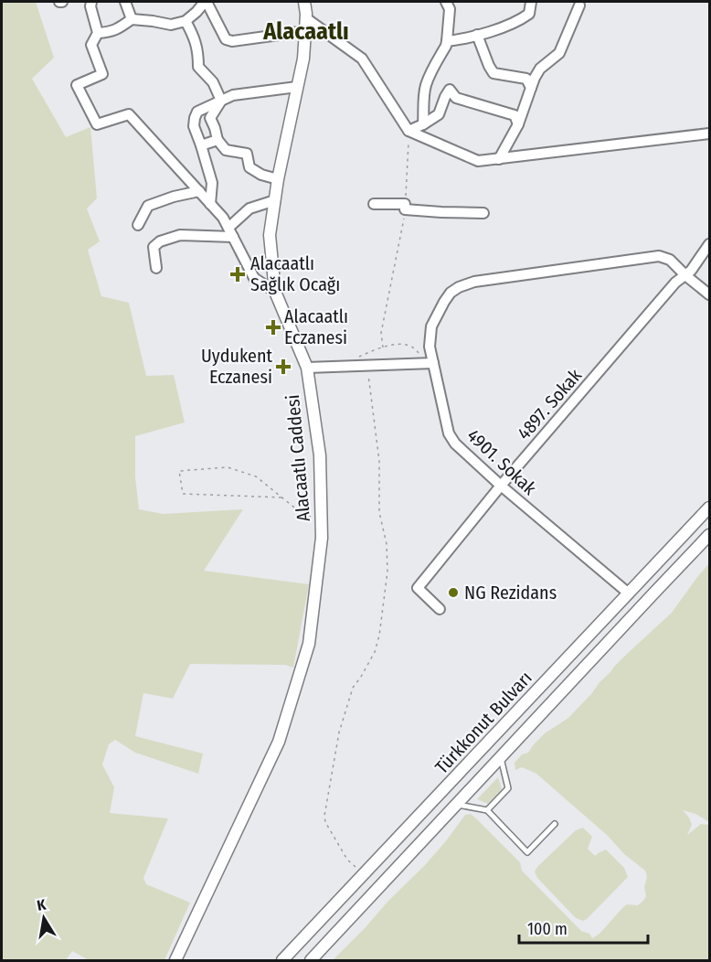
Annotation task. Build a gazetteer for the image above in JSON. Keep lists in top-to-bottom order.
{
  "streets": {
    "street": [
      "4897. Sokak",
      "Alacaatlı Caddesi",
      "4901. Sokak",
      "Türkkonut Bulvarı"
    ]
  },
  "crossings": [
    ["4897. Sokak", "4901. Sokak"],
    ["4901. Sokak", "Türkkonut Bulvarı"]
  ],
  "districts": ["Alacaatlı"],
  "places": {
    "health": ["Alacaatlı Sağlık Ocağı", "Alacaatlı Eczanesi", "Uydukent Eczanesi"],
    "other": ["NG Rezidans"]
  },
  "scale_bar": "100 m",
  "north": "top"
}
